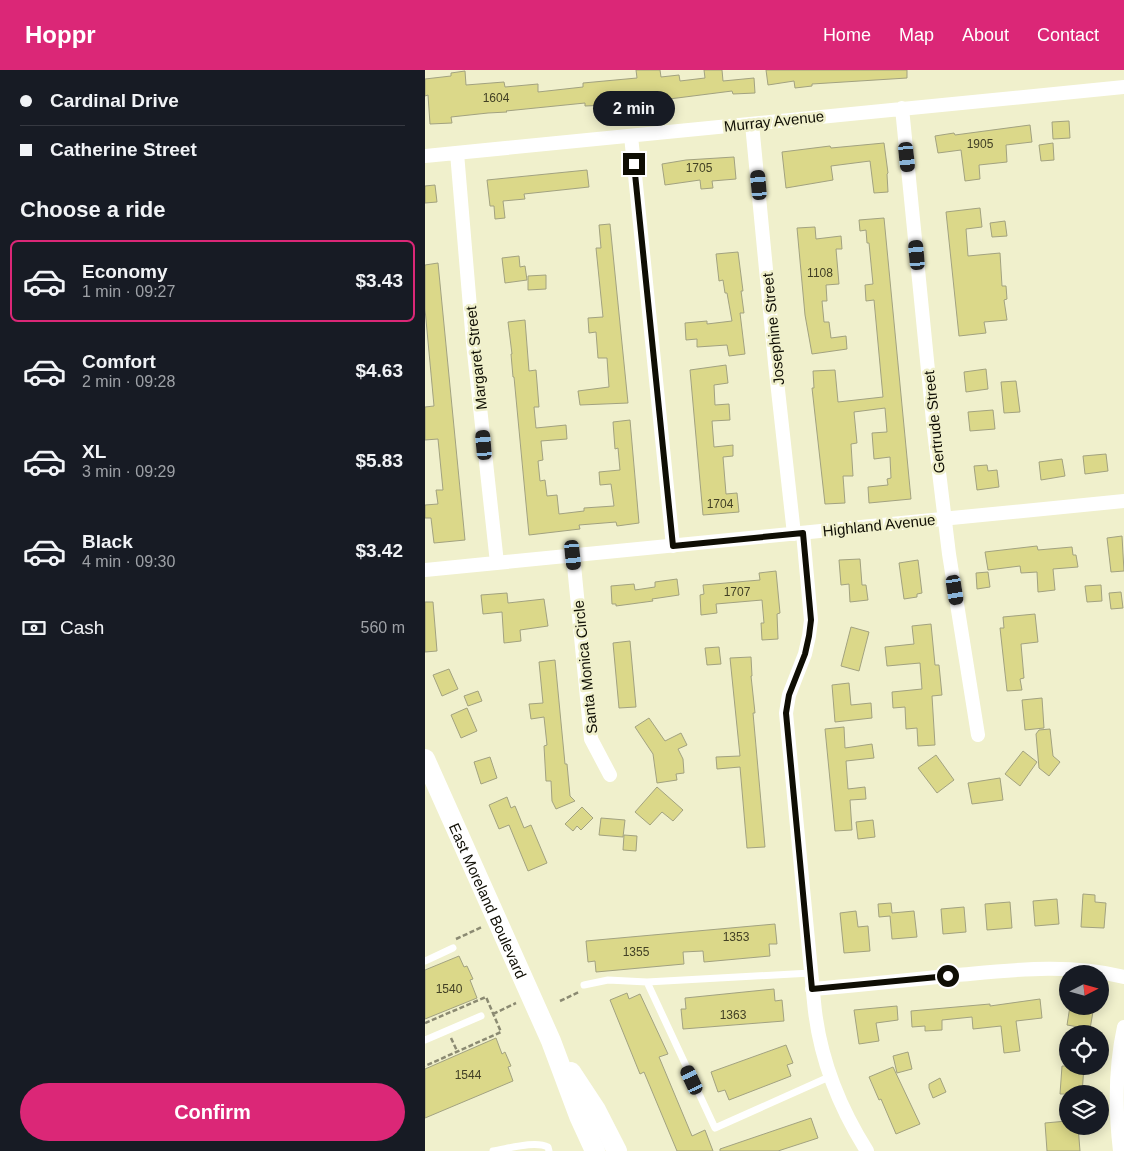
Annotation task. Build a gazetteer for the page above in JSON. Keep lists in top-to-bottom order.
{
  "streets": {
    "main road": ["East Moreland Boulevard"],
    "street": [
      "Murray Avenue",
      "Josephine Street",
      "Margaret Street",
      "Gertrude Street",
      "Highland Avenue",
      "Santa Monica Circle"
    ]
  },
  "crossings": [
    ["Murray Avenue", "Josephine Street"],
    ["Murray Avenue", "Margaret Street"],
    ["Murray Avenue", "Gertrude Street"],
    ["Josephine Street", "Highland Avenue"],
    ["Margaret Street", "Highland Avenue"],
    ["Gertrude Street", "Highland Avenue"],
    ["Highland Avenue", "Santa Monica Circle"]
  ],
  "house_numbers": [
    "1604",
    "1905",
    "1705",
    "1108",
    "1704",
    "1707",
    "1353",
    "1355",
    "1540",
    "1363",
    "1544"
  ],
  "north": "right",
  "page": {
    "header": "Hoppr",
    "nav": [
      "Home",
      "Map",
      "About",
      "Contact"
    ],
    "banner": ["Cardinal Drive", "Catherine Street"],
    "bubble": "2 min",
    "heading": "Choose a ride",
    "list": [
      {
        "name": "Economy",
        "note": "1 min · 09:27",
        "value": "$3.43"
      },
      {
        "name": "Comfort",
        "note": "2 min · 09:28",
        "value": "$4.63"
      },
      {
        "name": "XL",
        "note": "3 min · 09:29",
        "value": "$5.83"
      },
      {
        "name": "Black",
        "note": "4 min · 09:30",
        "value": "$3.42"
      }
    ],
    "pay": ["Cash", "560 m"],
    "buttons": "Confirm"
  }
}
